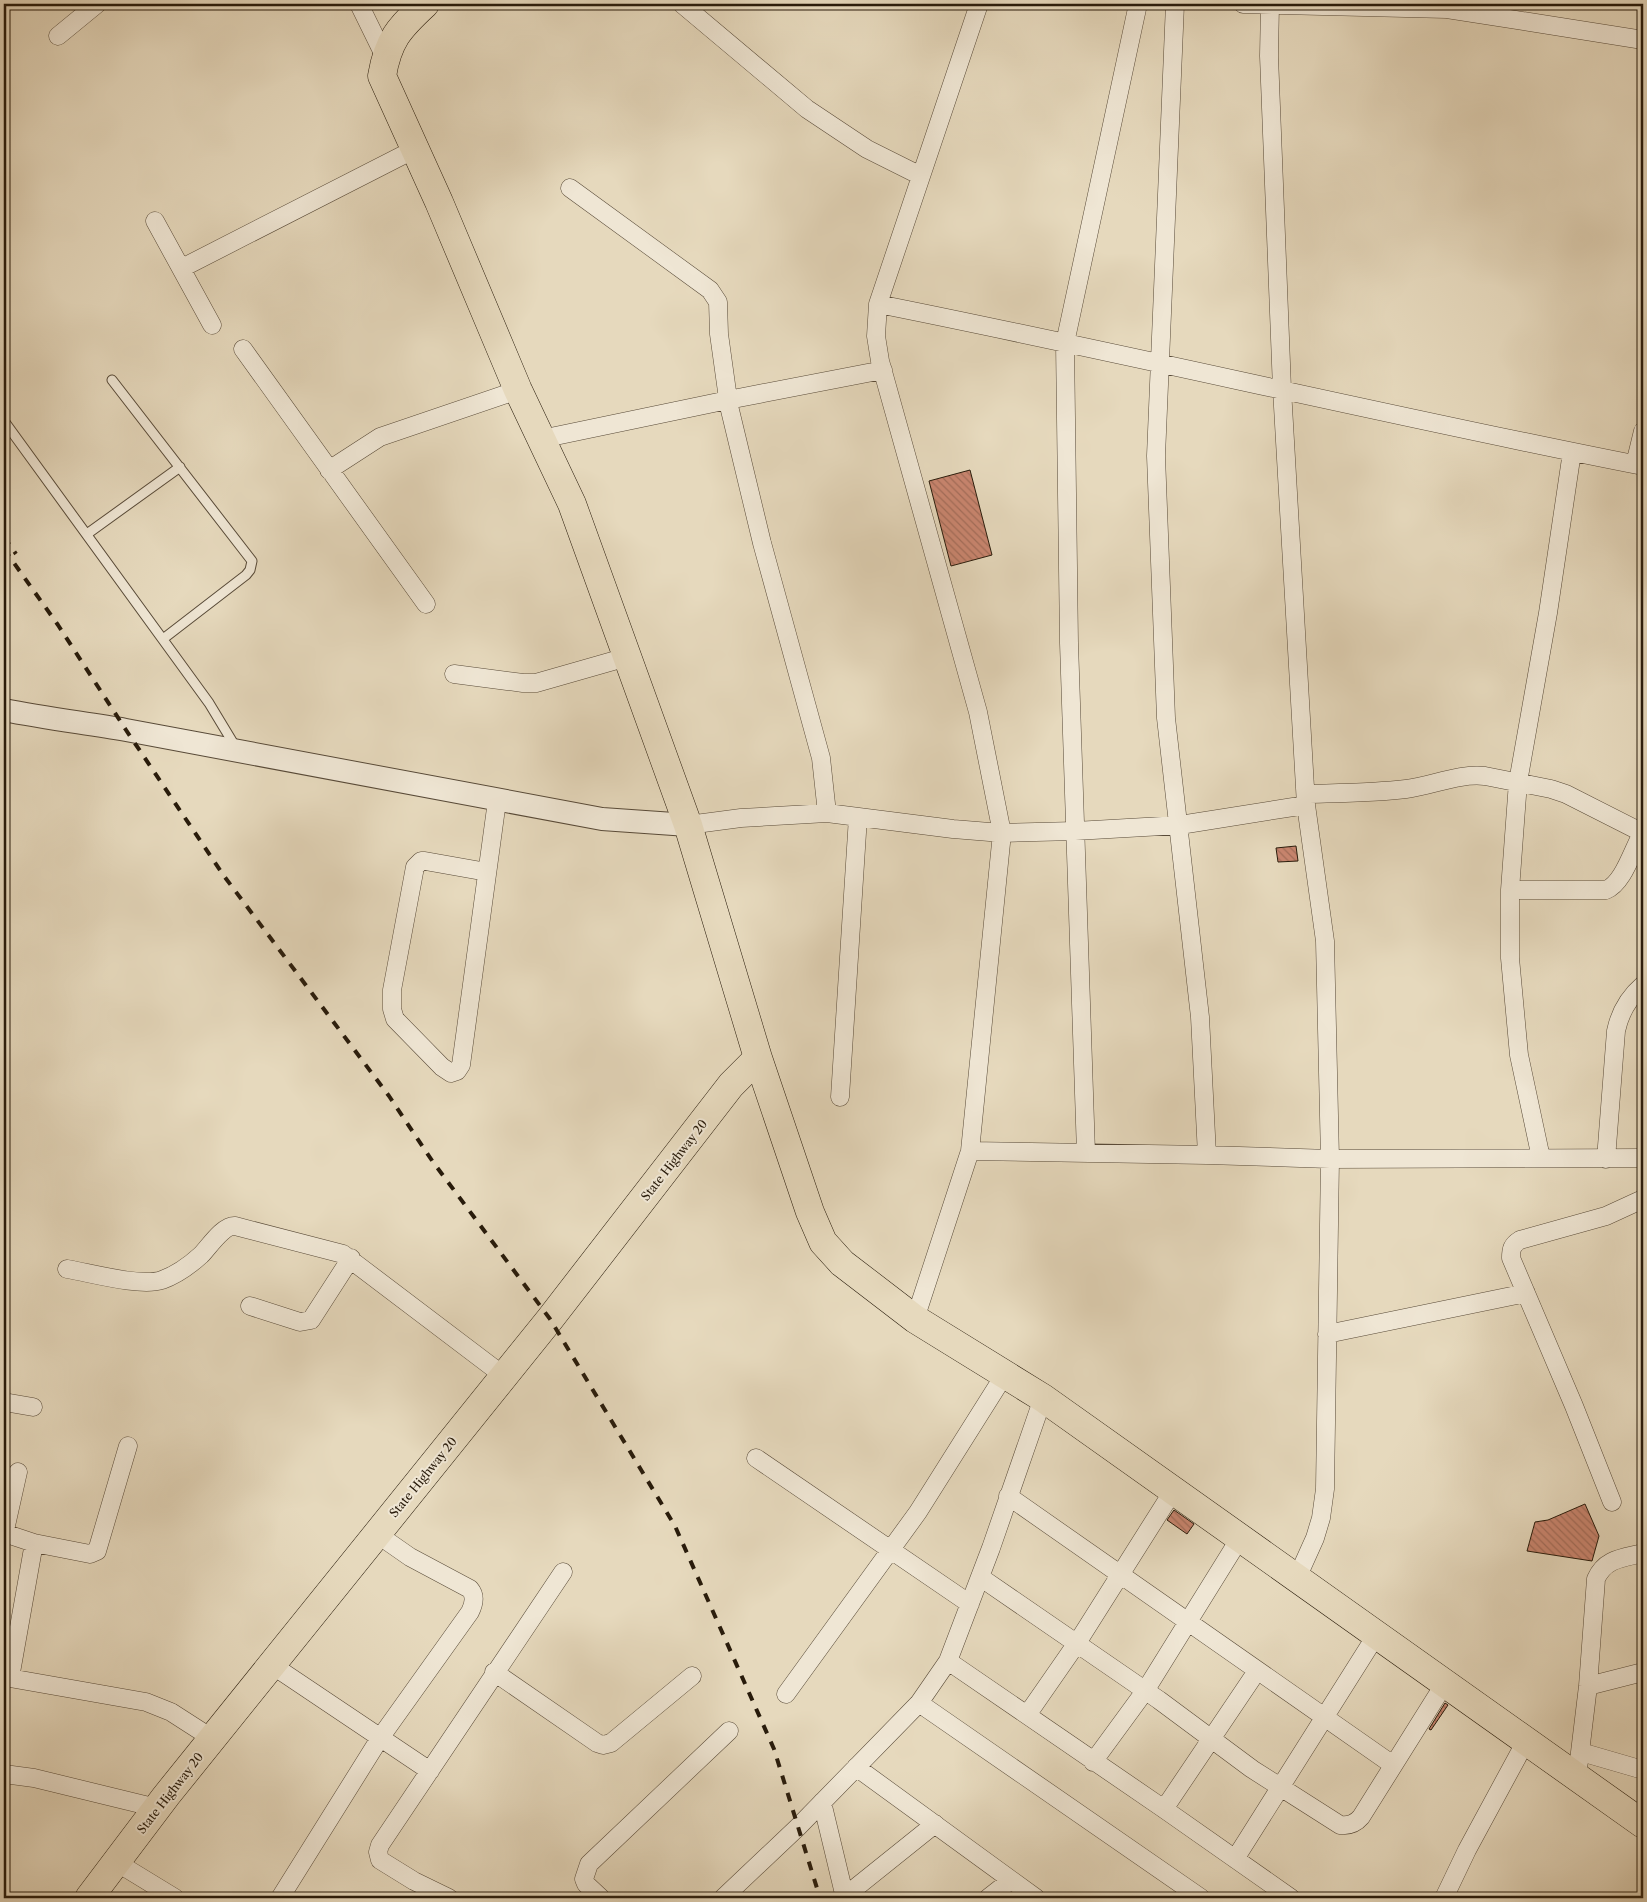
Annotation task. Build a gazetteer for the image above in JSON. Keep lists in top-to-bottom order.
{
  "streets": {
    "main road": ["State Highway 20"]
  }
}
